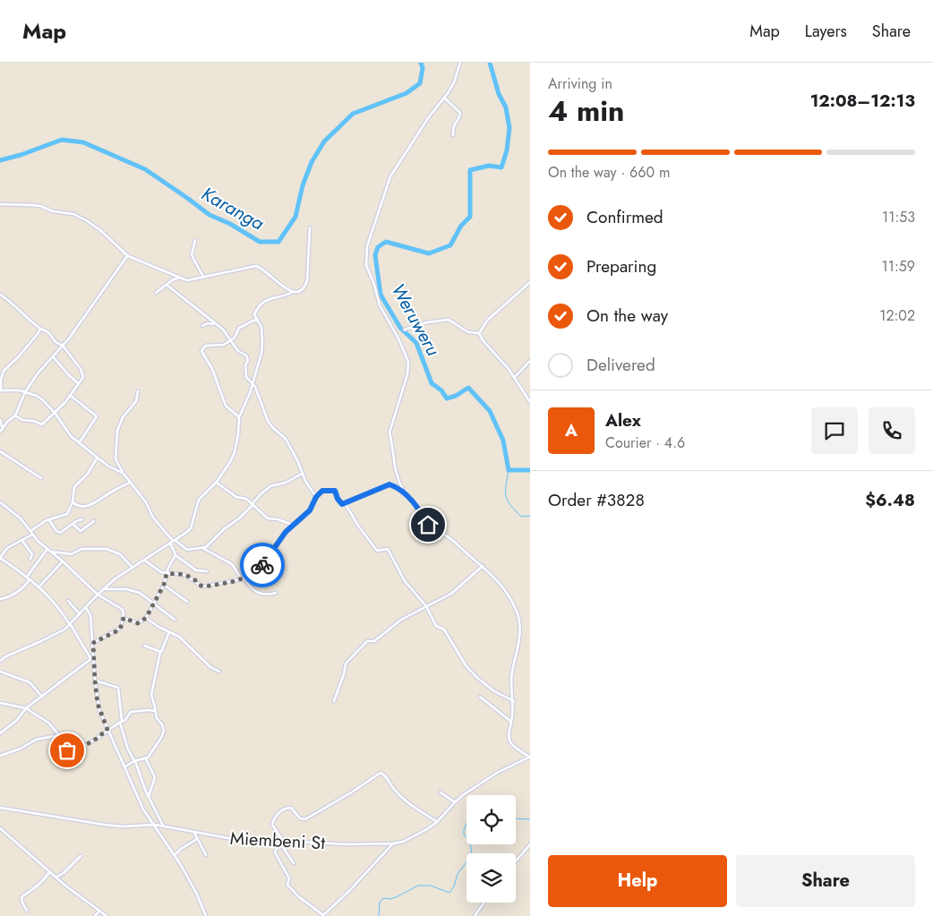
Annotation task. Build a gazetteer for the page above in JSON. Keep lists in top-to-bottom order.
{
  "streets": {
    "street": ["Miembeni St"]
  },
  "water": ["Karanga", "Weruweru"],
  "page": {
    "header": "Map",
    "nav": ["Map", "Layers", "Share"],
    "heading": ["4 min", "Arriving in", "12:08–12:13"],
    "panel": [
      "Alex",
      "Courier · 4.6",
      "Order #3828",
      "$6.48"
    ],
    "bar": "On the way · 660 m",
    "list": [
      ["Confirmed", "11:53"],
      ["Preparing", "11:59"],
      ["On the way", "12:02"],
      "Delivered"
    ],
    "round": "A",
    "buttons": ["Help", "Share"]
  }
}
